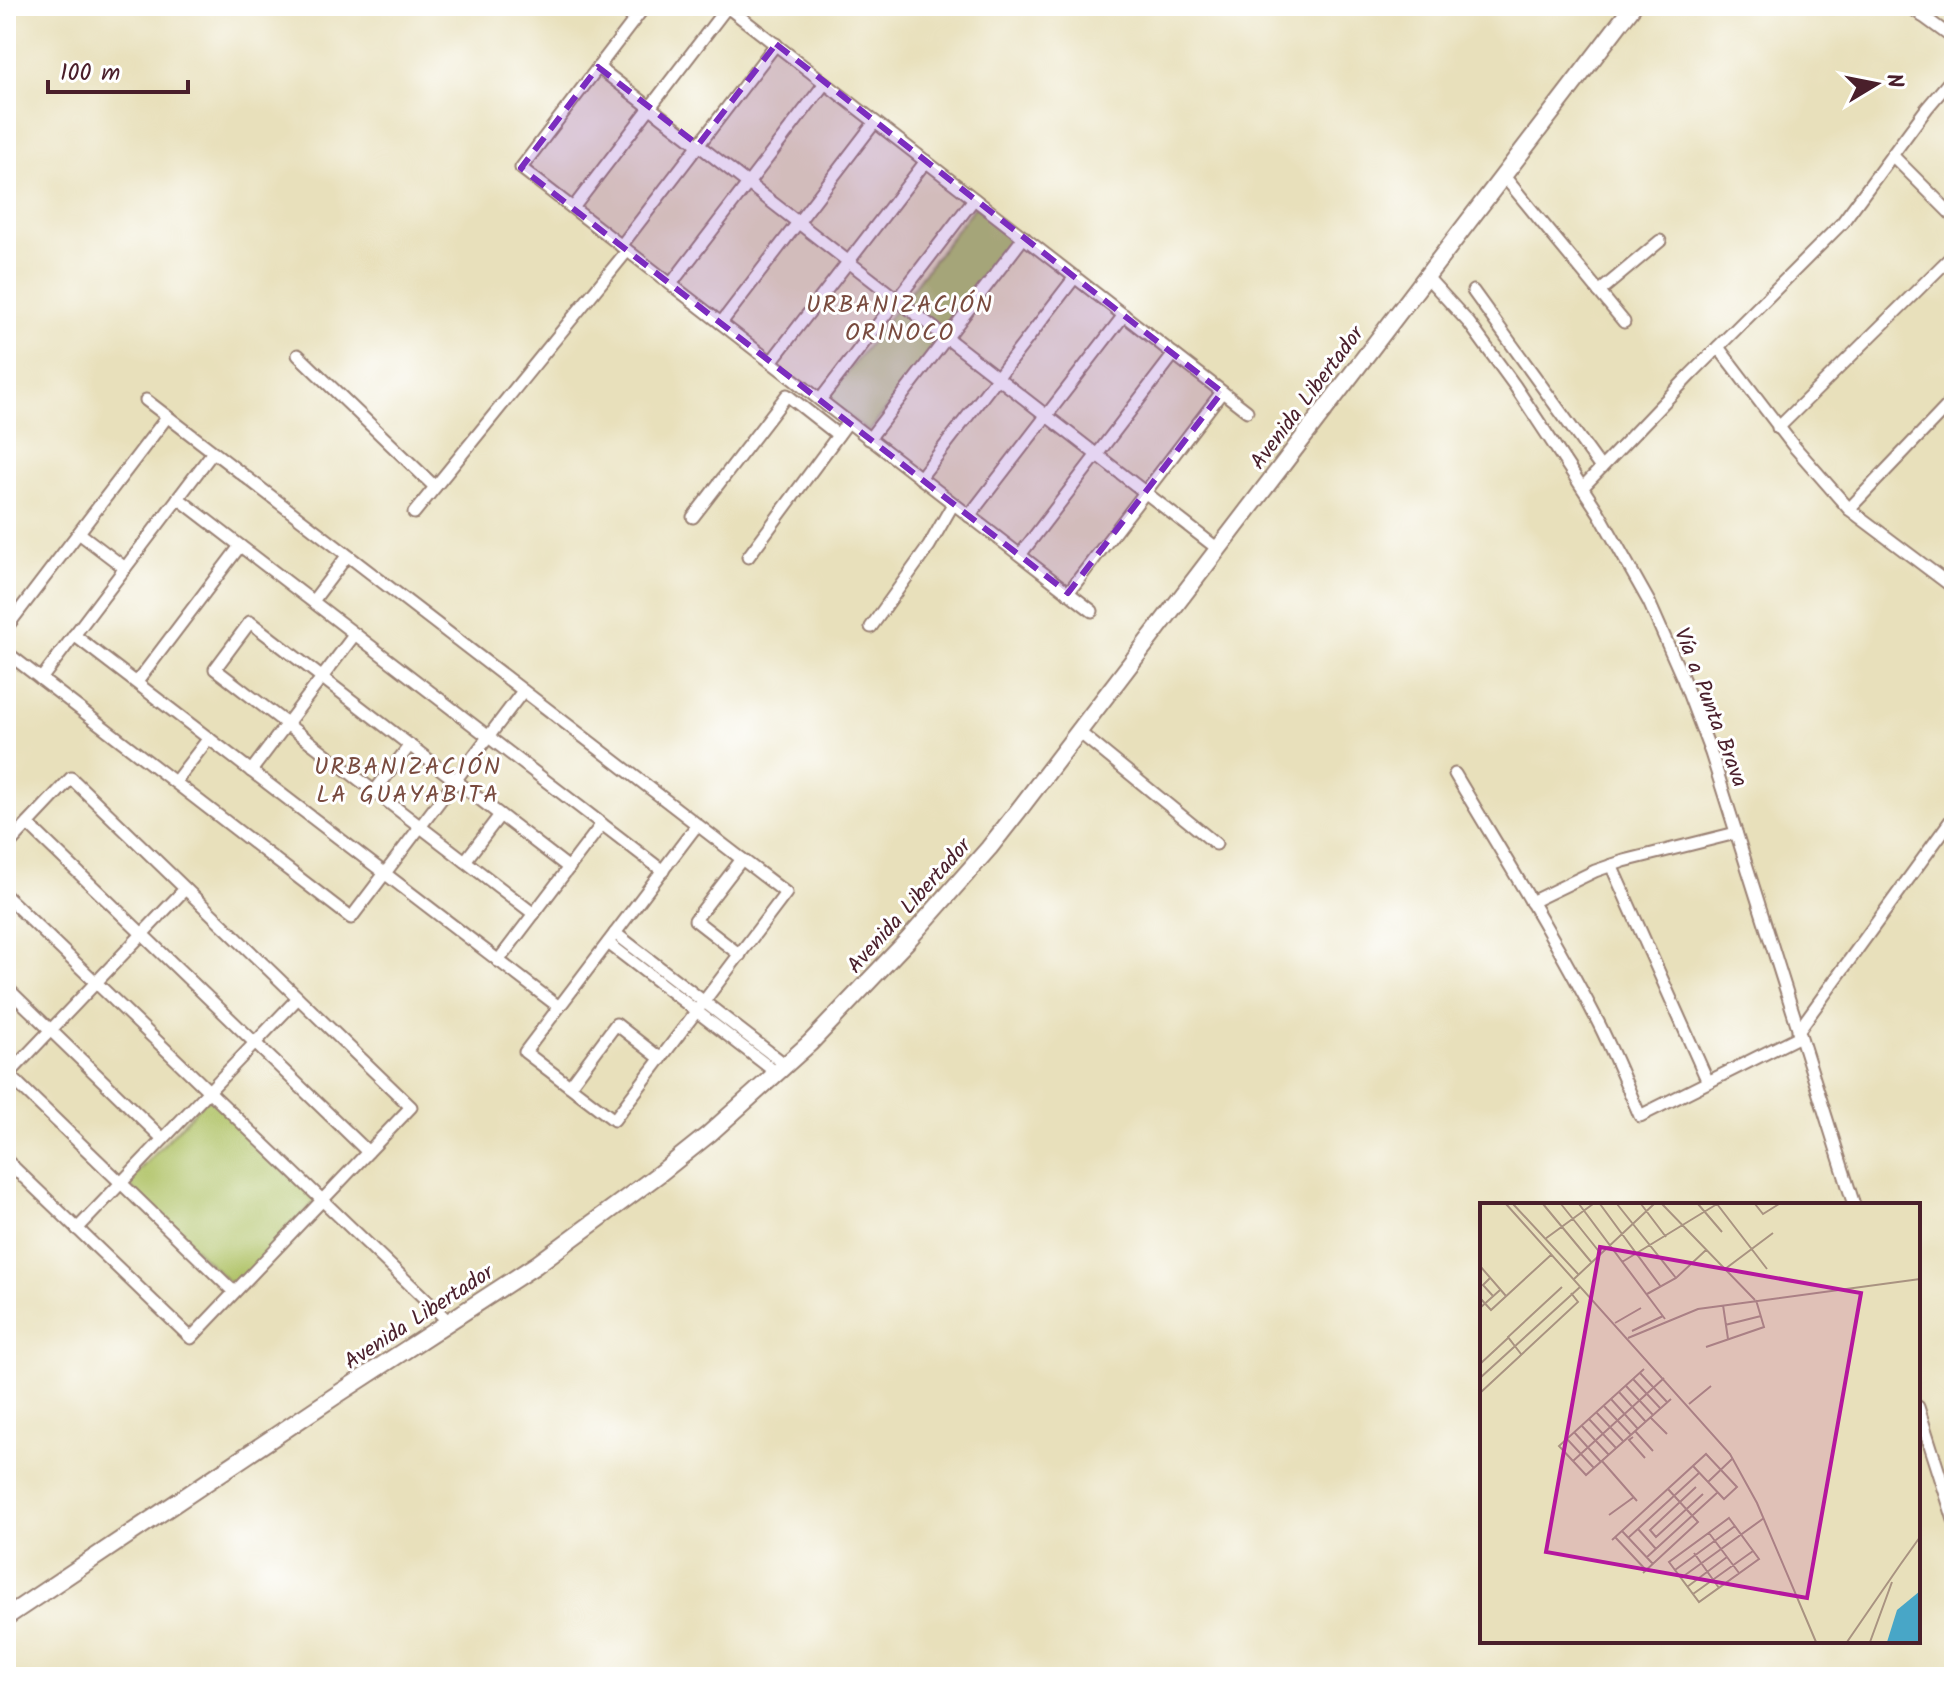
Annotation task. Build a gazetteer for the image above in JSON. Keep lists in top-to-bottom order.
{
  "streets": {
    "highway": ["Avenida Libertador"],
    "street": ["Vía a Punta Brava"]
  },
  "crossings": [
    ["Avenida Libertador", "Vía a Punta Brava"]
  ],
  "districts": ["URBANIZACIÓN ORINOCO", "URBANIZACIÓN LA GUAYABITA"],
  "scale_bar": "100 m",
  "north": "right"
}
